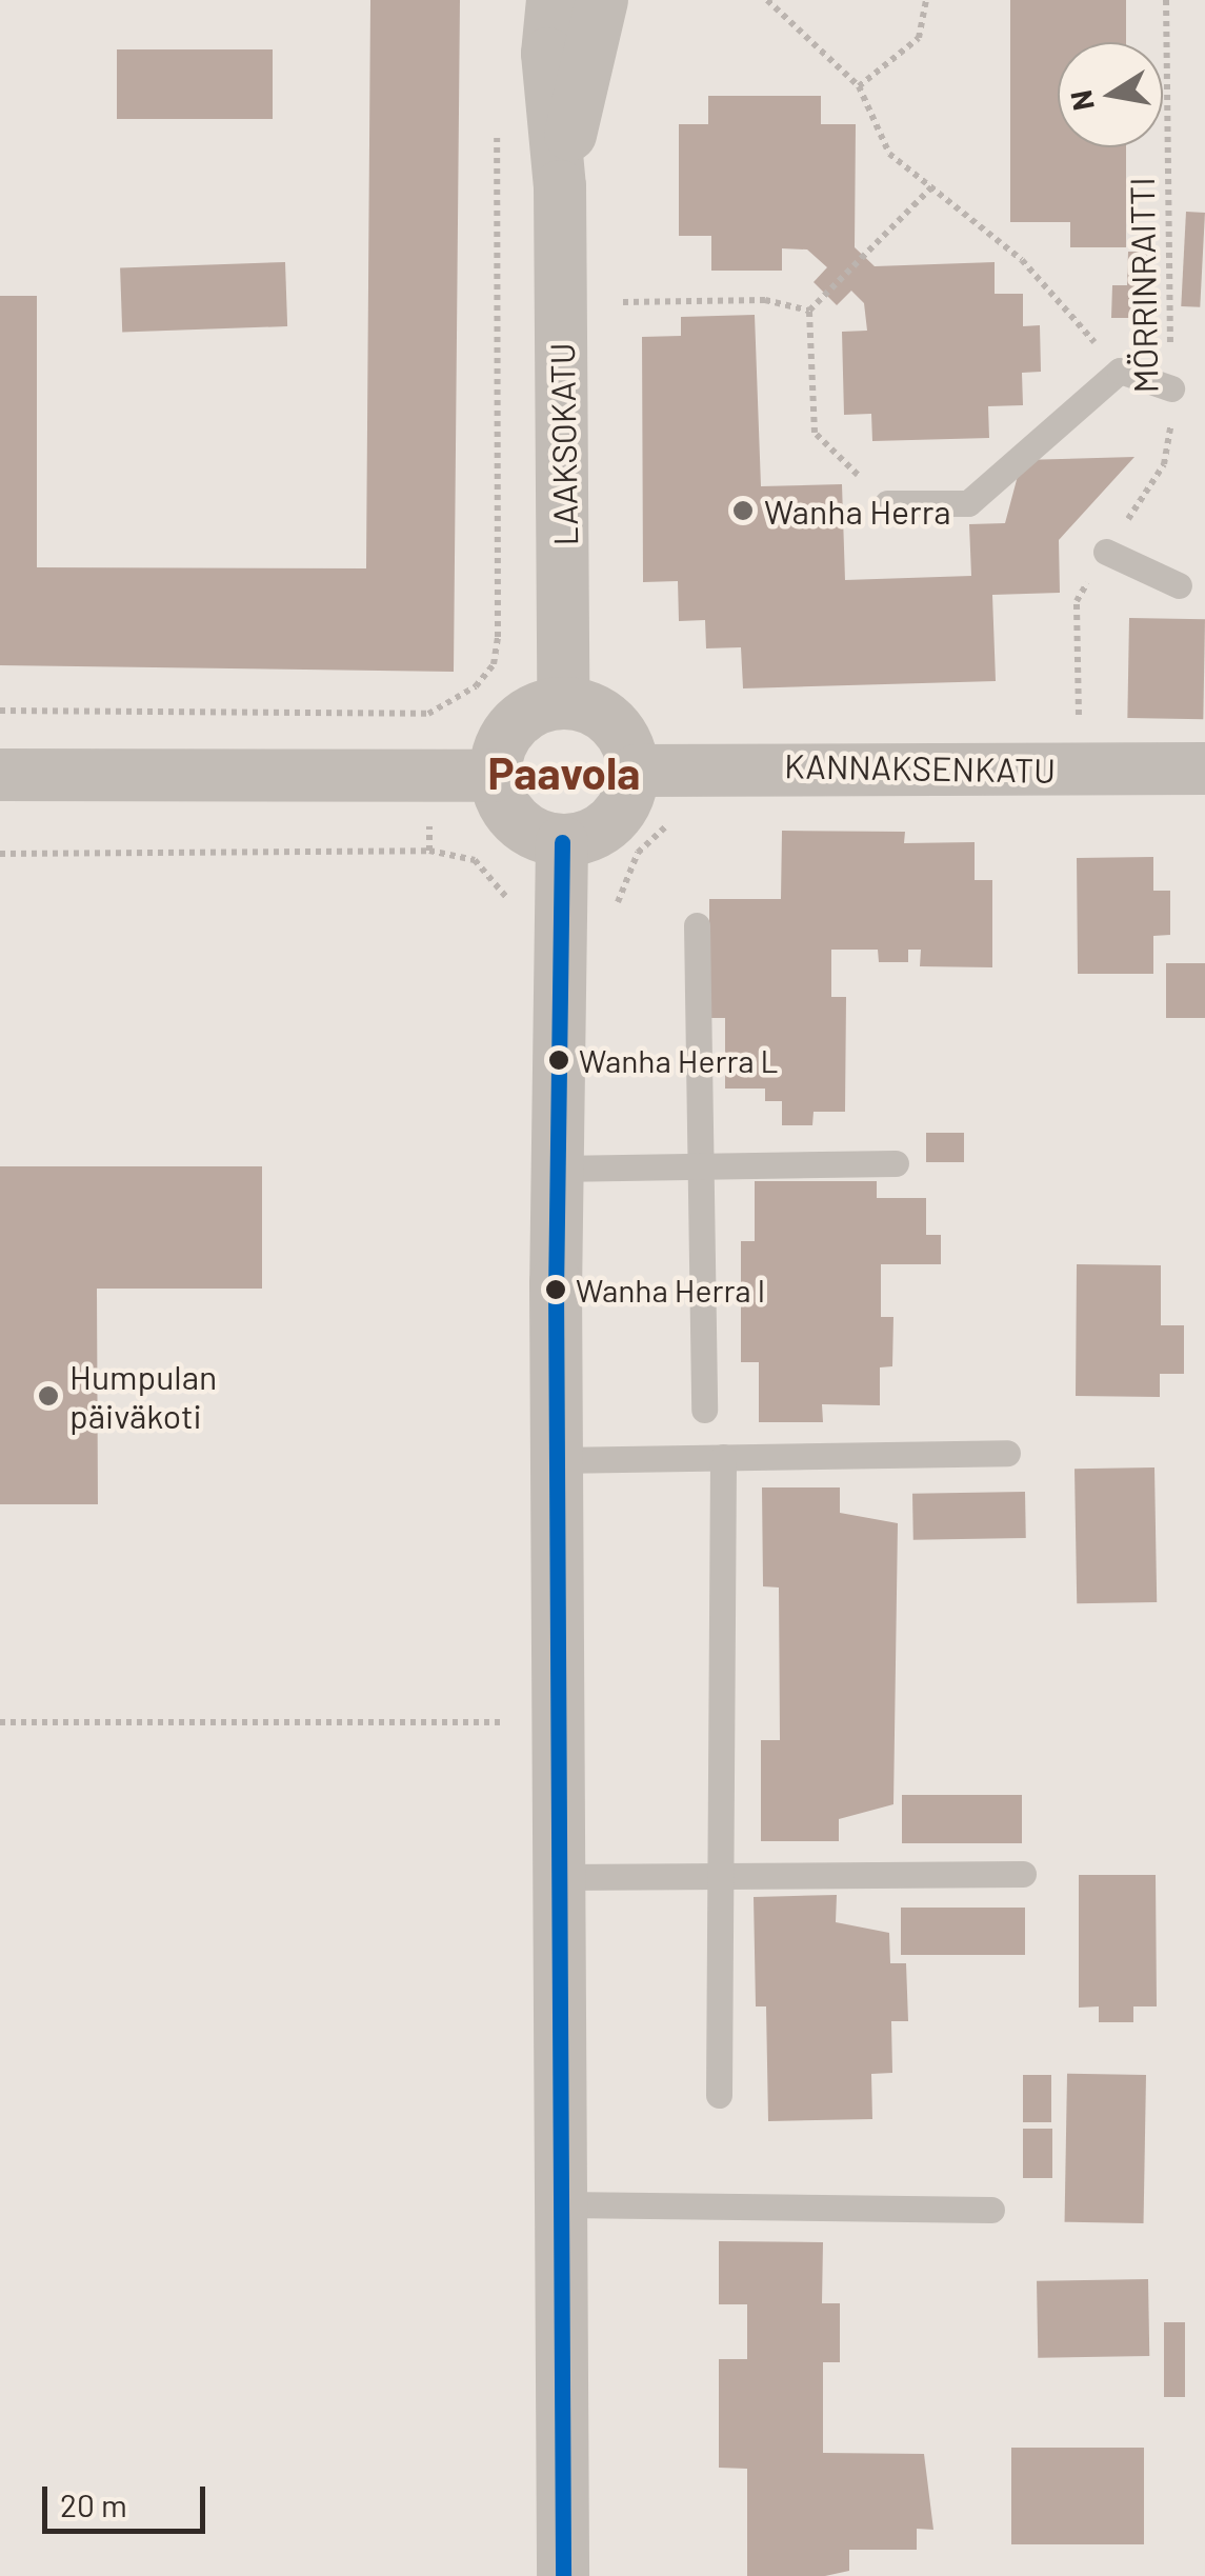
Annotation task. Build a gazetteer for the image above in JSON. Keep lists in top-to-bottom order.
{
  "streets": {
    "street": ["LAAKSOKATU", "KANNAKSENKATU"],
    "path": ["MÖRRINRAITTI"]
  },
  "crossings": [
    ["MÖRRINRAITTI", "KANNAKSENKATU"],
    ["LAAKSOKATU", "KANNAKSENKATU"]
  ],
  "districts": ["Paavola"],
  "places": [
    "Wanha Herra",
    "Wanha Herra L",
    "Wanha Herra I",
    "Humpulan päiväkoti"
  ],
  "scale_bar": "20 m",
  "north": "left"
}
